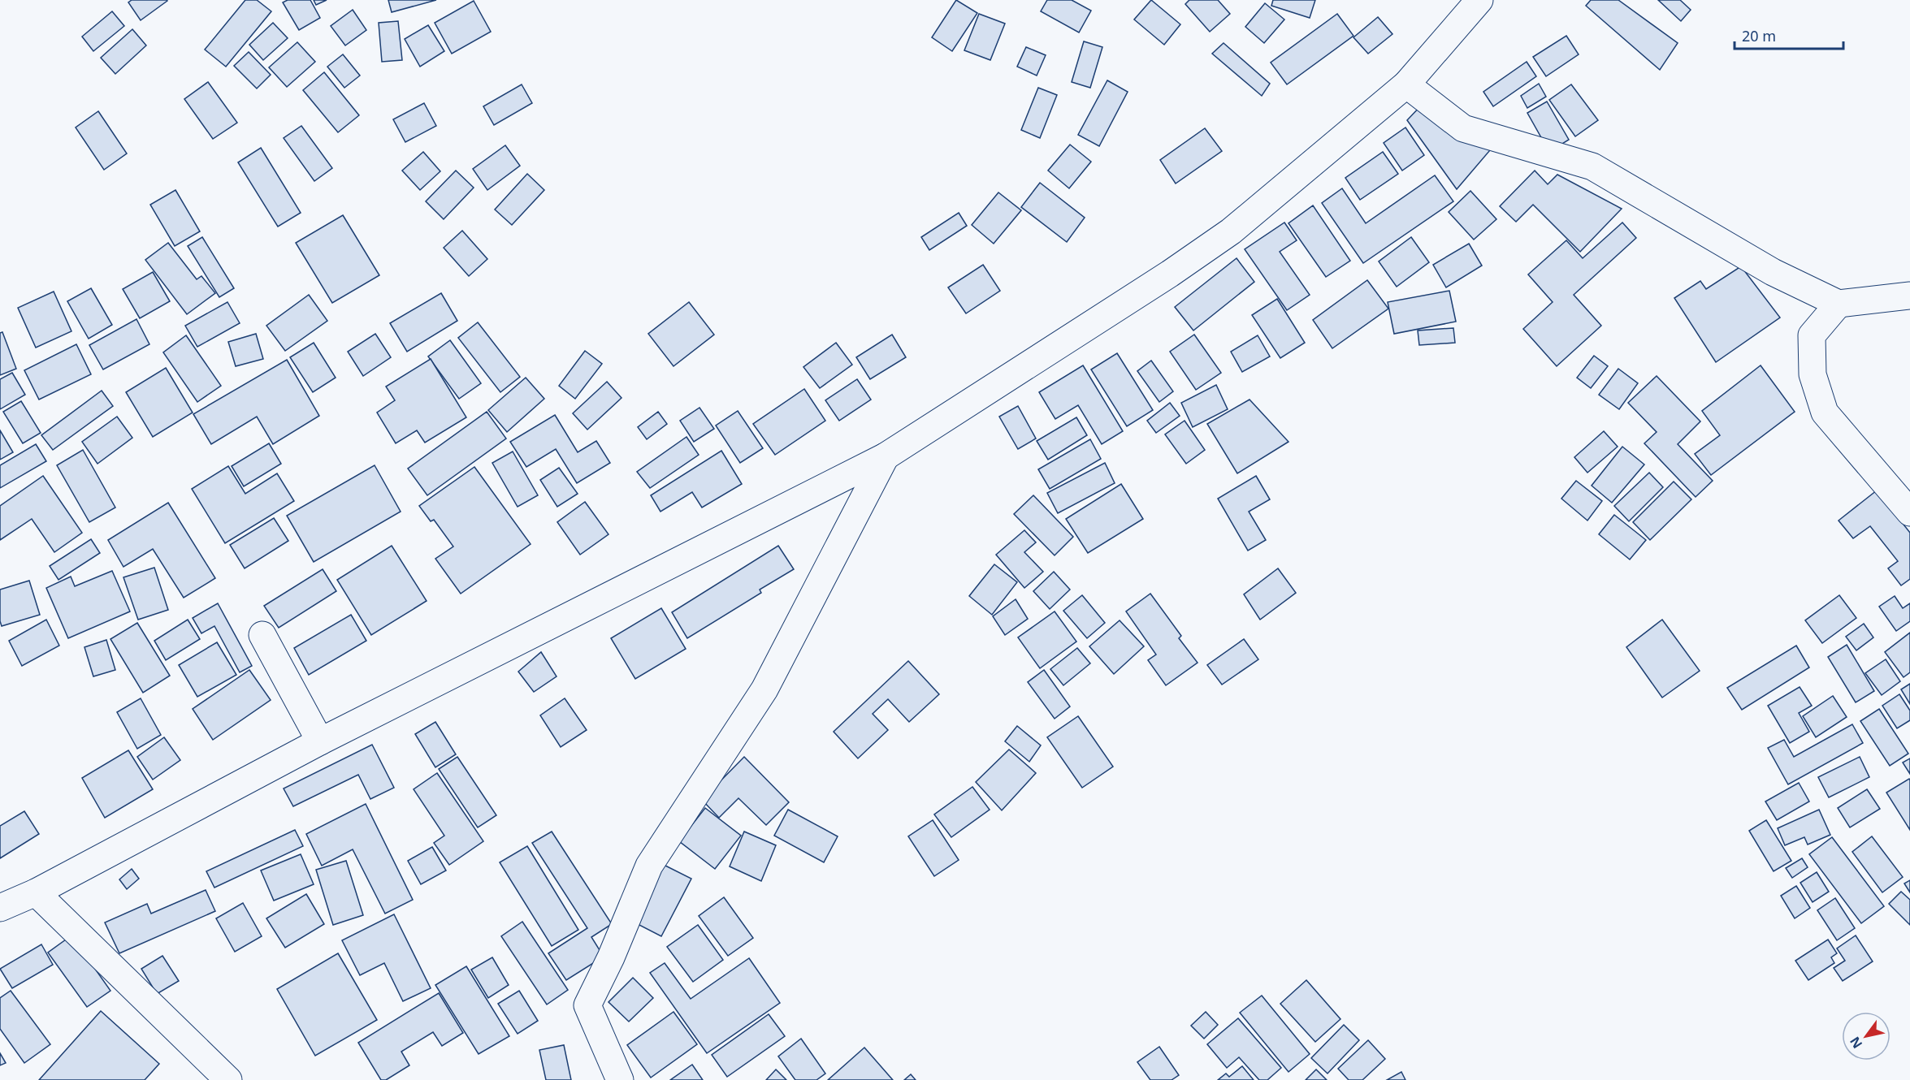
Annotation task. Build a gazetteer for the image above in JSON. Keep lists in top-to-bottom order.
{
  "scale_bar": "20 m",
  "north": "bottom left"
}
